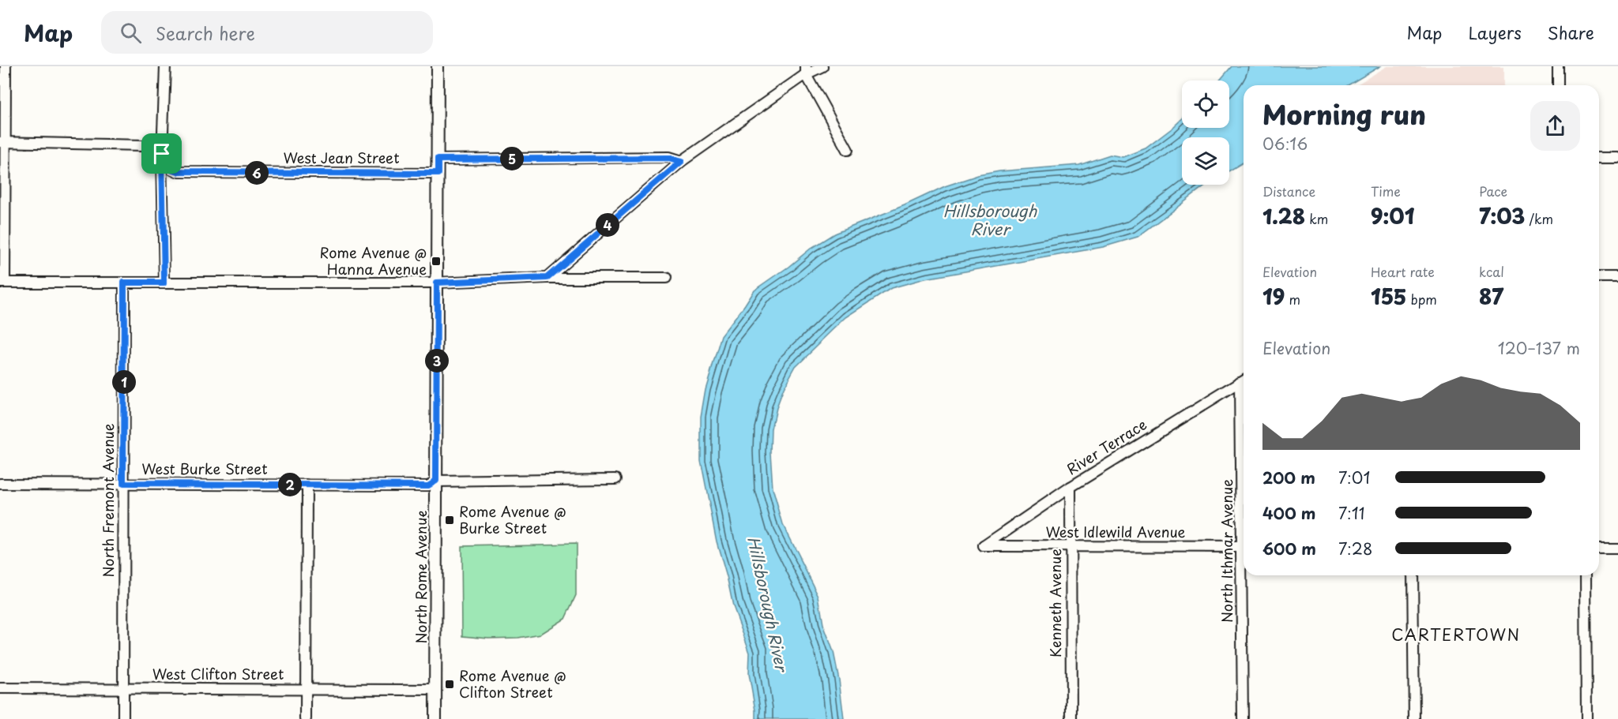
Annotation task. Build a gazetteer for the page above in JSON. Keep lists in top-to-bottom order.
{
  "streets": {
    "street": [
      "West Jean Street",
      "River Terrace",
      "West Burke Street",
      "North Fremont Avenue",
      "West Idlewild Avenue",
      "North Ithmar Avenue",
      "North Rome Avenue",
      "Kenneth Avenue",
      "West Clifton Street"
    ]
  },
  "crossings": [
    ["West Jean Street", "North Rome Avenue"],
    ["River Terrace", "West Idlewild Avenue"],
    ["River Terrace", "Kenneth Avenue"],
    ["West Burke Street", "North Fremont Avenue"],
    ["West Burke Street", "North Rome Avenue"],
    ["North Fremont Avenue", "West Clifton Street"],
    ["West Idlewild Avenue", "Kenneth Avenue"],
    ["North Rome Avenue", "West Clifton Street"]
  ],
  "districts": ["CARTERTOWN"],
  "water": ["Hillsborough River"],
  "places": {
    "transit": ["Rome Avenue @ Hanna Avenue", "Rome Avenue @ Burke Street", "Rome Avenue @ Clifton Street"]
  },
  "page": {
    "header": "Map",
    "search": "Search here",
    "nav": ["Map", "Layers", "Share"],
    "heading": ["Morning run", "06:16"],
    "pins": [
      "5",
      "6",
      "4",
      "3",
      "1",
      "2"
    ],
    "stats": [
      ["Distance", "1.28 km"],
      ["Time", "9:01"],
      ["Pace", "7:03 /km"],
      ["Elevation", "19 m"],
      ["Heart rate", "155 bpm"],
      ["kcal", "87"]
    ],
    "chart": ["Elevation", "120–137 m"],
    "list": [
      {
        "name": "200 m",
        "note": "7:01"
      },
      {
        "name": "400 m",
        "note": "7:11"
      },
      {
        "name": "600 m",
        "note": "7:28"
      }
    ]
  }
}
